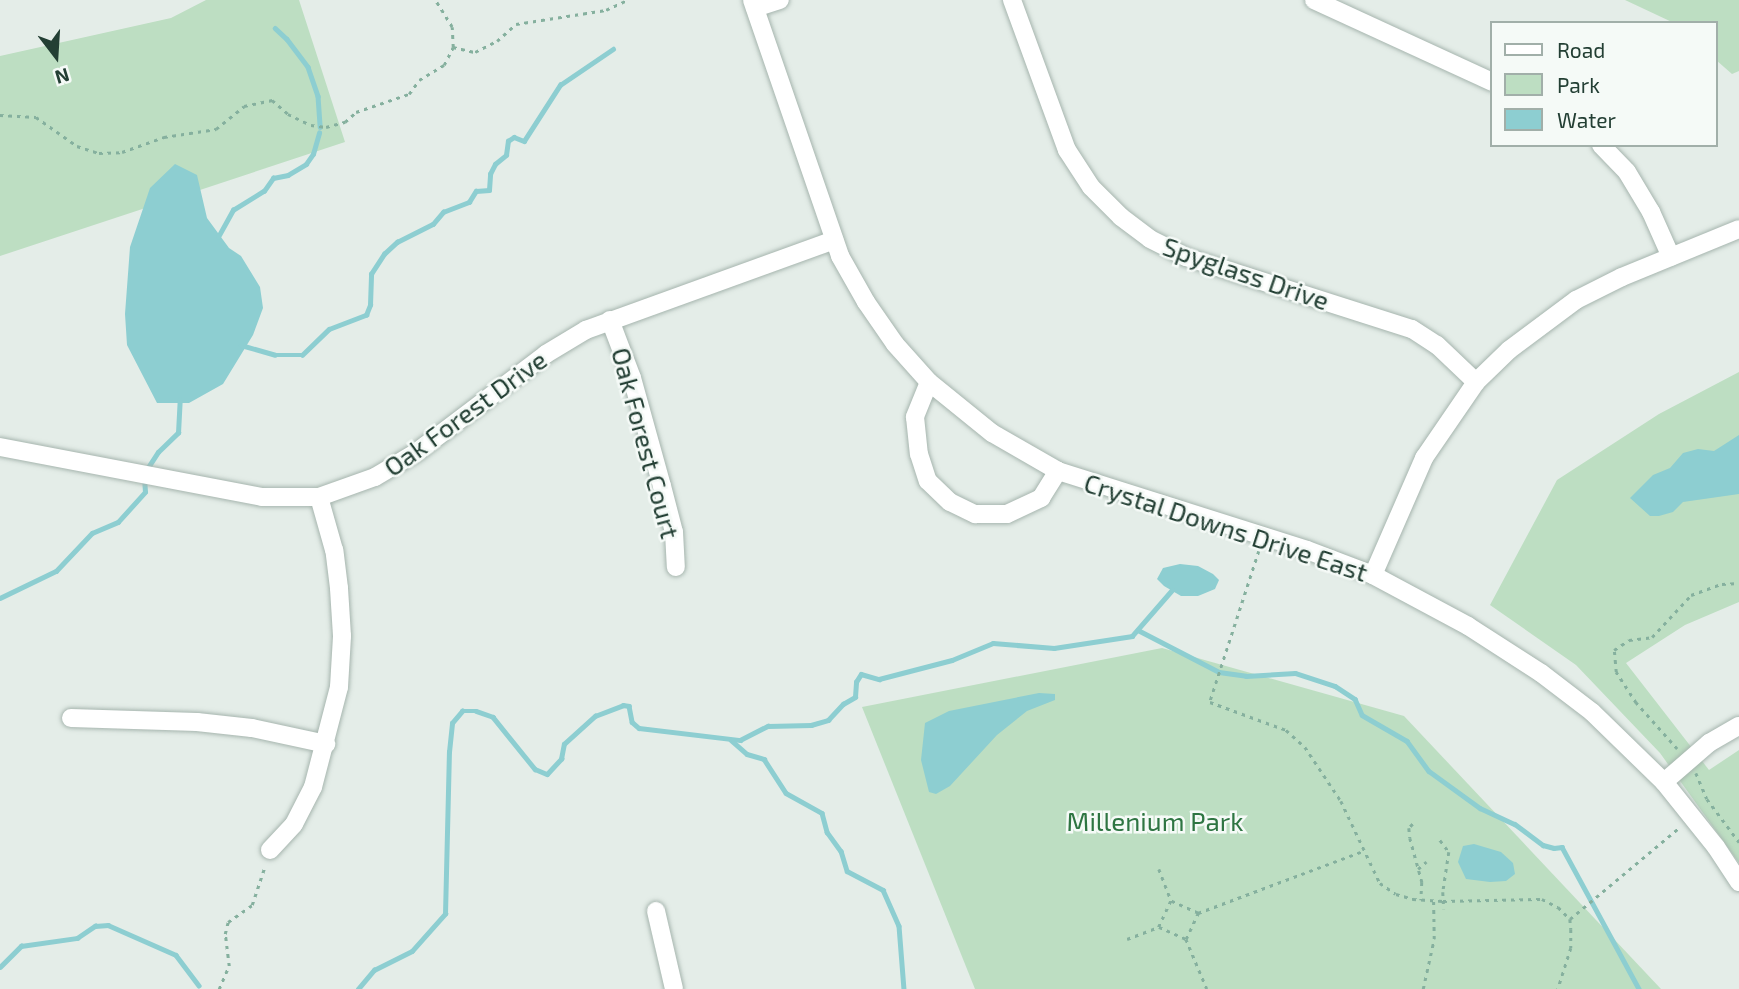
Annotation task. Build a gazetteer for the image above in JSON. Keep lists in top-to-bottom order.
{
  "streets": {
    "street": [
      "Spyglass Drive",
      "Oak Forest Drive",
      "Oak Forest Court",
      "Crystal Downs Drive East"
    ]
  },
  "crossings": [
    ["Oak Forest Drive", "Oak Forest Court"],
    ["Oak Forest Drive", "Crystal Downs Drive East"]
  ],
  "parks": ["Millenium Park"],
  "legend": ["Road", "Park", "Water"],
  "north": "bottom"
}
